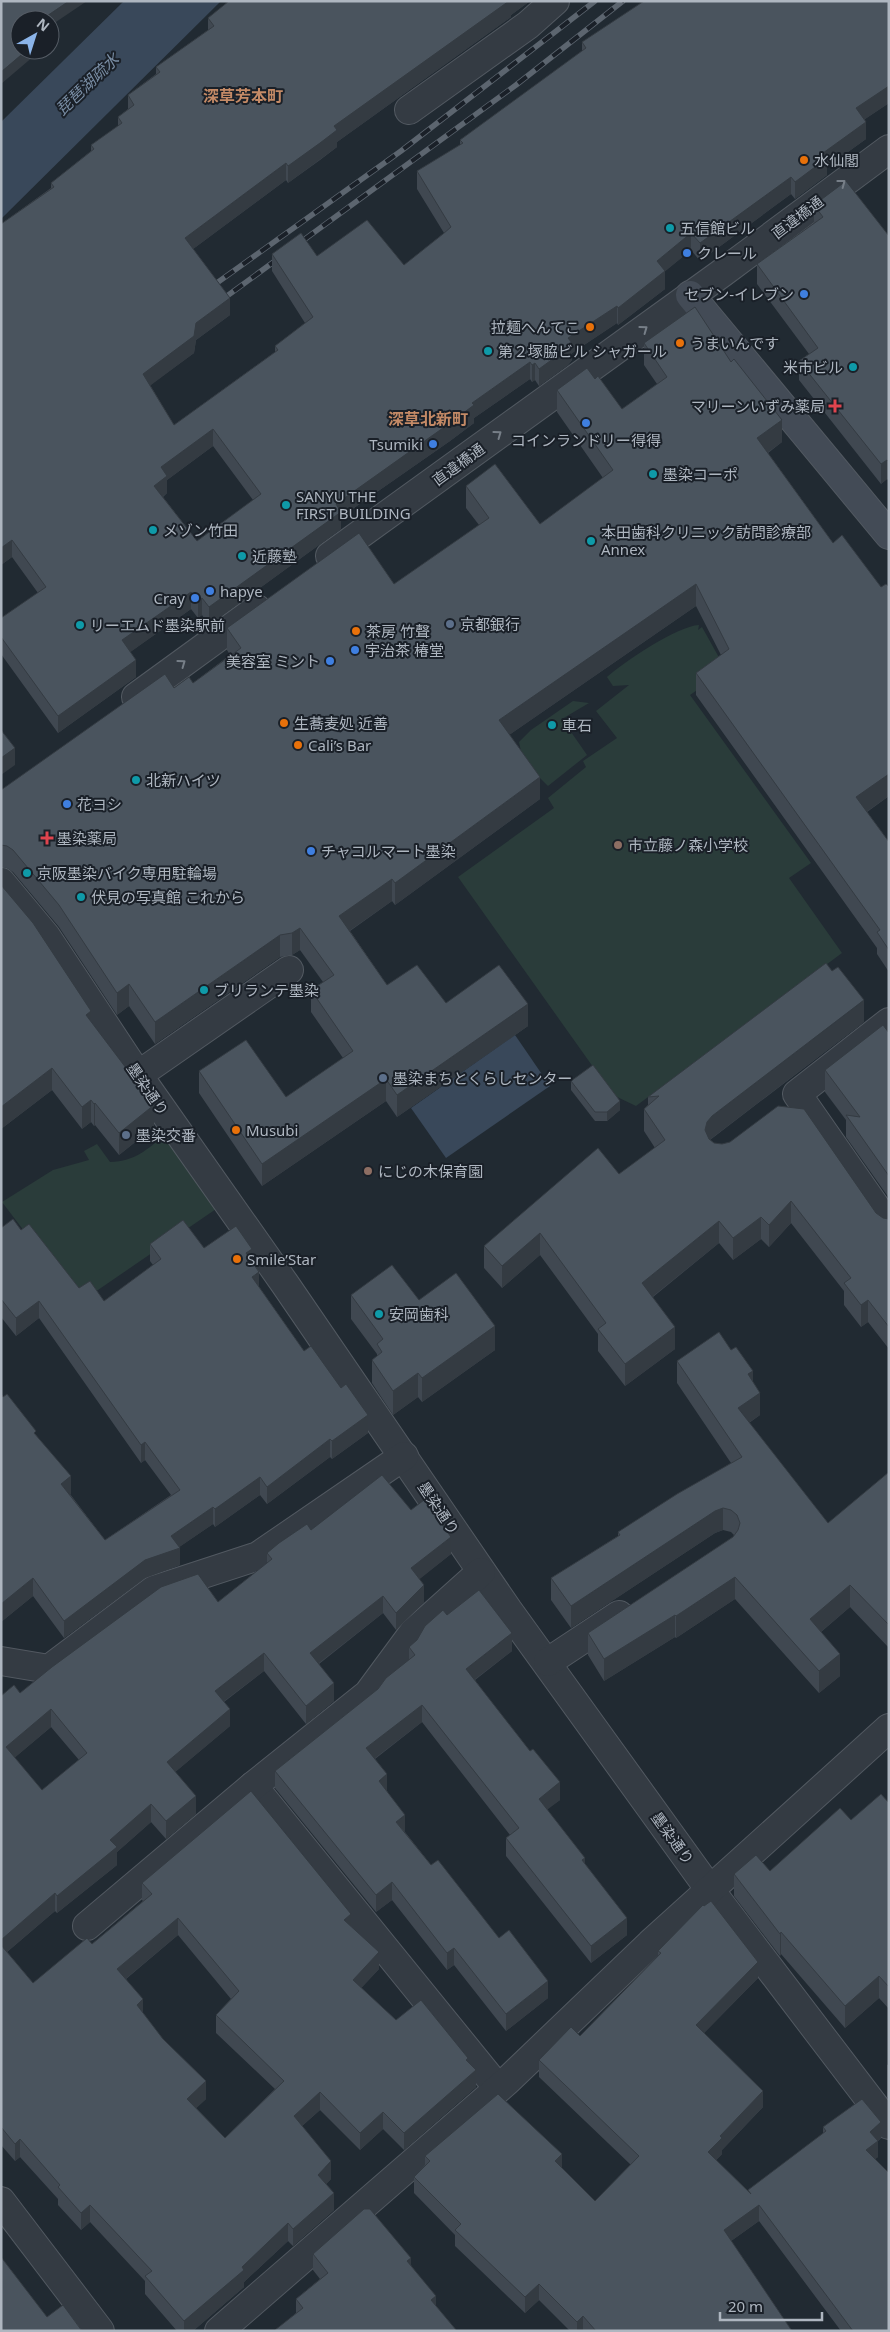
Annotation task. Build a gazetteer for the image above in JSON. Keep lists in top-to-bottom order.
{
  "streets": {
    "street": ["直違橋通", "墨染通り"]
  },
  "one_way": ["直違橋通"],
  "districts": ["深草芳本町", "深草北新町"],
  "water": ["琵琶湖疏水"],
  "places": {
    "other": [
      "水仙閣",
      "五信館ビル",
      "クレール",
      "セブン-イレブン",
      "拉麺へんてこ",
      "うまいんです",
      "第２塚脇ビル シャガール",
      "米市ビル",
      "コインランドリー得得",
      "Tsumiki",
      "墨染コーポ",
      "SANYU THE FIRST BUILDING",
      "メゾン竹田",
      "本田歯科クリニック訪問診療部 Annex",
      "近藤塾",
      "hapye",
      "Cray",
      "京都銀行",
      "リーエムド墨染駅前",
      "茶房 竹聲",
      "宇治茶 椿堂",
      "美容室 ミント",
      "生蕎麦処 近善",
      "車石",
      "Cali’s Bar",
      "北新ハイツ",
      "花ヨシ",
      "市立藤ノ森小学校",
      "チャコルマート墨染",
      "京阪墨染バイク専用駐輪場",
      "伏見の写真館 これから",
      "ブリランテ墨染",
      "墨染まちとくらしセンター",
      "Musubi",
      "墨染交番",
      "にじの木保育園",
      "Smile’Star",
      "安岡歯科"
    ],
    "health": ["マリーンいずみ薬局", "墨染薬局"]
  },
  "scale_bar": "20 m",
  "north": "top right"
}
